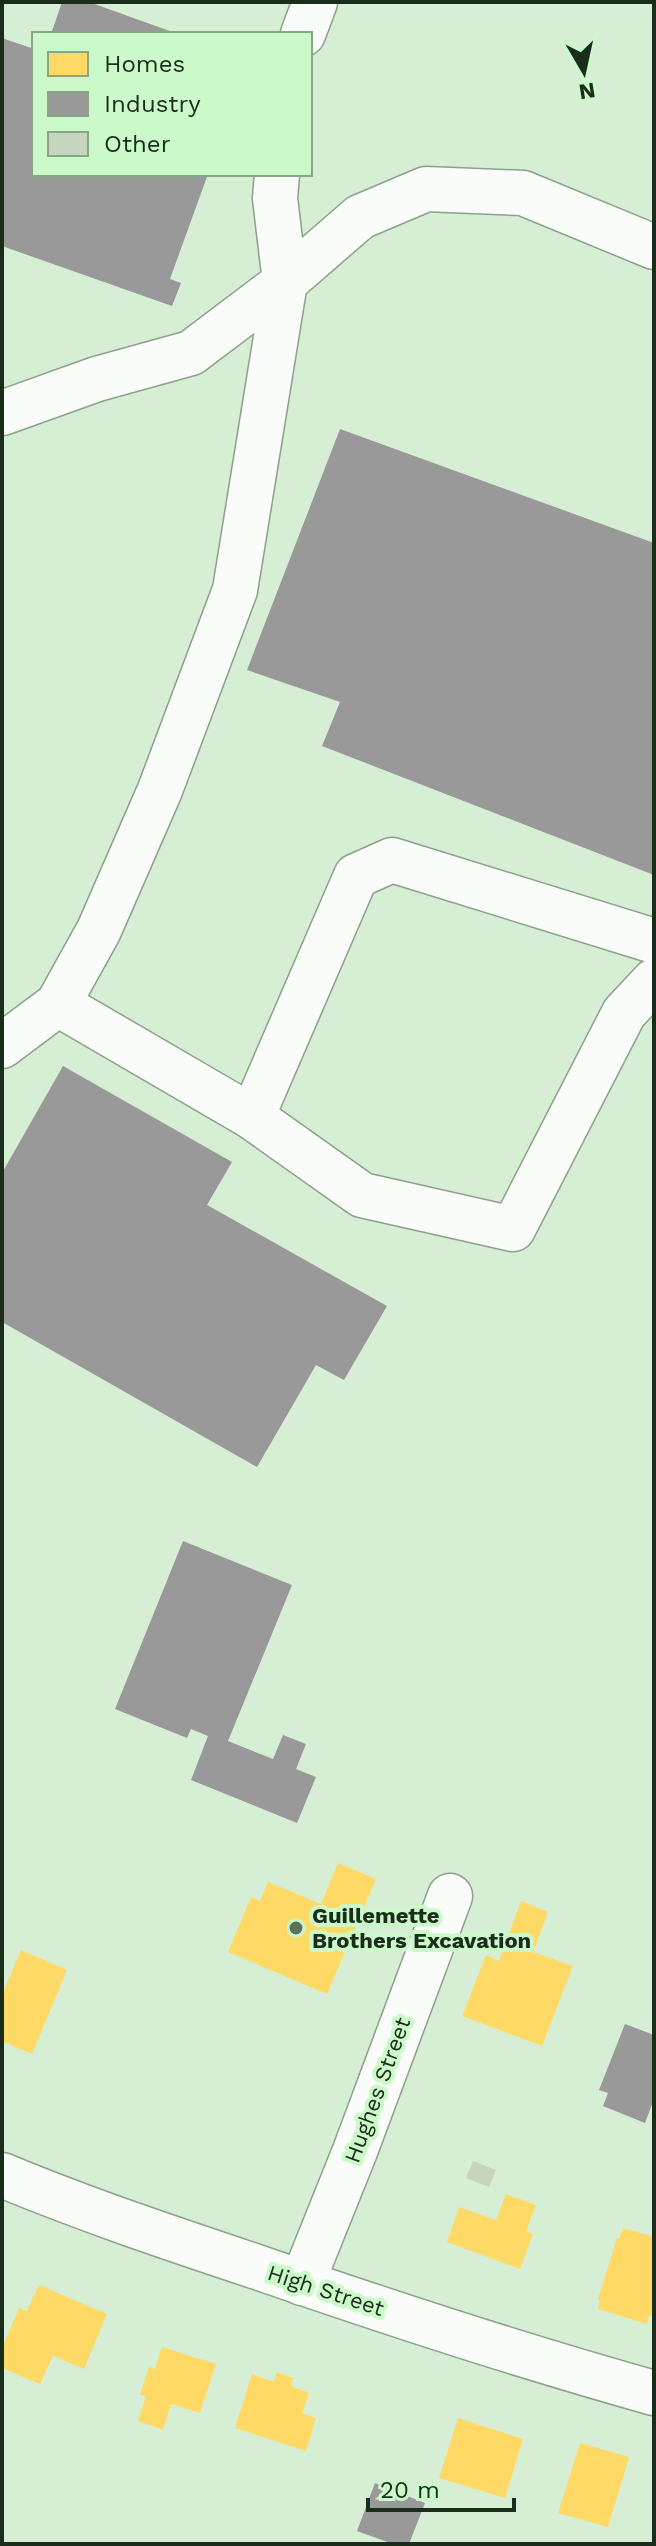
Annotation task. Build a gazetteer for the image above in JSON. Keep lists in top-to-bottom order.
{
  "streets": {
    "street": ["Hughes Street", "High Street"]
  },
  "crossings": [
    ["Hughes Street", "High Street"]
  ],
  "places": ["Guillemette Brothers Excavation"],
  "legend": ["Homes", "Industry", "Other"],
  "scale_bar": "20 m",
  "north": "bottom"
}
